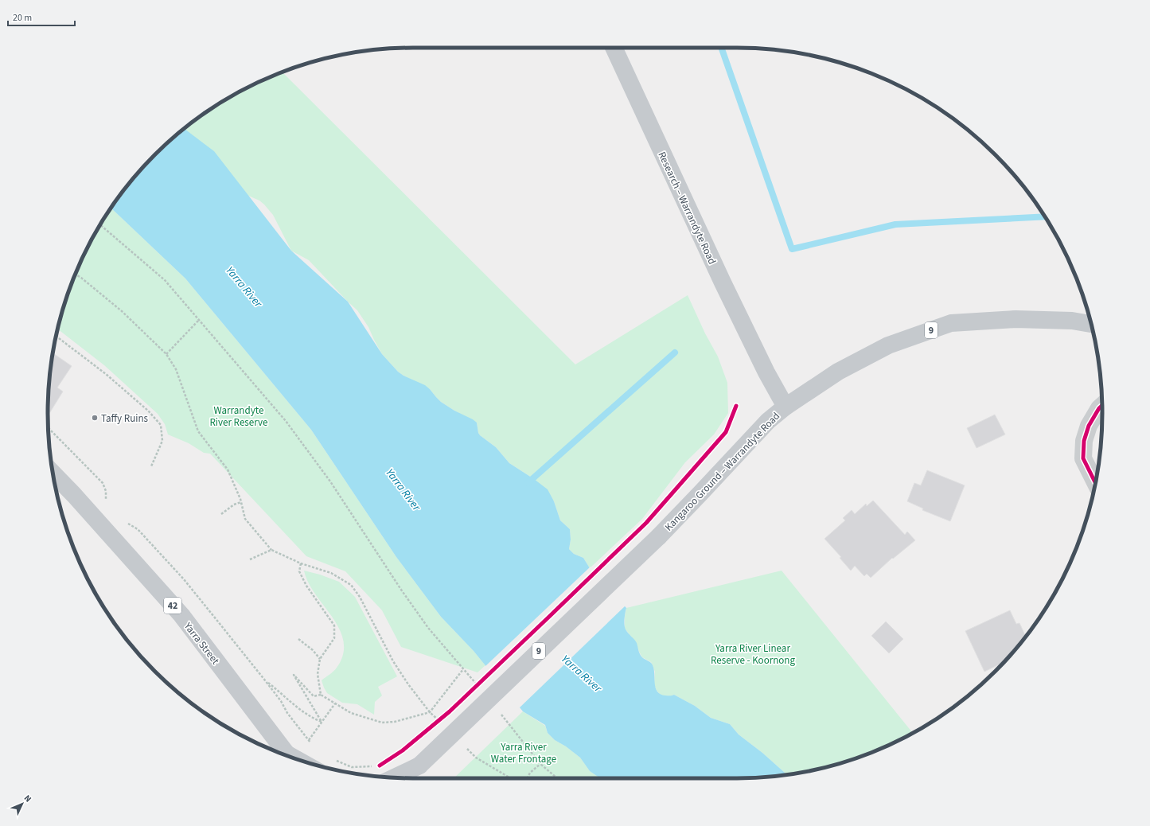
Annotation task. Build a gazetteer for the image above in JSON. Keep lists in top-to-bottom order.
{
  "streets": {
    "main road": [
      "Research – Warrandyte Road",
      "9",
      "Kangaroo Ground – Warrandyte Road",
      "42",
      "Yarra Street"
    ]
  },
  "crossings": [
    ["Research – Warrandyte Road", "Kangaroo Ground – Warrandyte Road"]
  ],
  "water": ["Yarra River"],
  "parks": ["Warrandyte River Reserve", "Yarra River Linear Reserve - Koornong", "Yarra River Water Frontage"],
  "places": ["Taffy Ruins"],
  "scale_bar": "20 m",
  "north": "top right"
}
